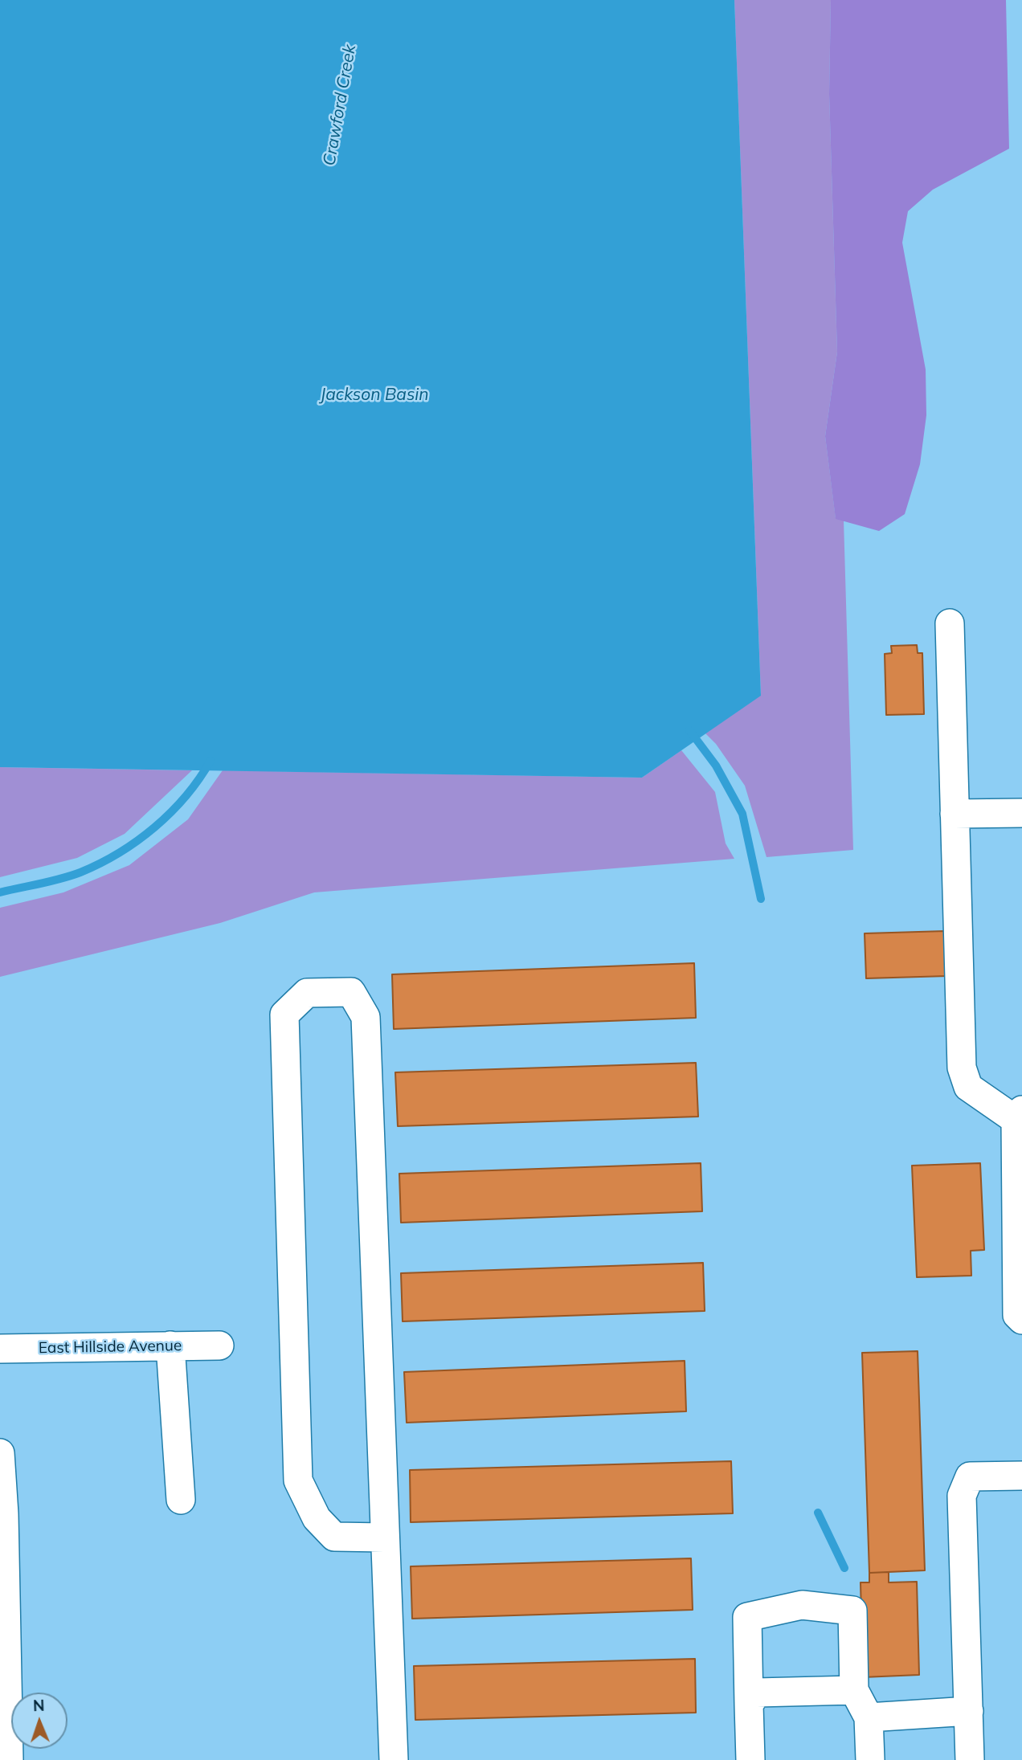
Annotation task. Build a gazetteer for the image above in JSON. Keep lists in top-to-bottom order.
{
  "streets": {
    "street": ["East Hillside Avenue"]
  },
  "water": ["Crawford Creek", "Jackson Basin"],
  "north": "top"
}
